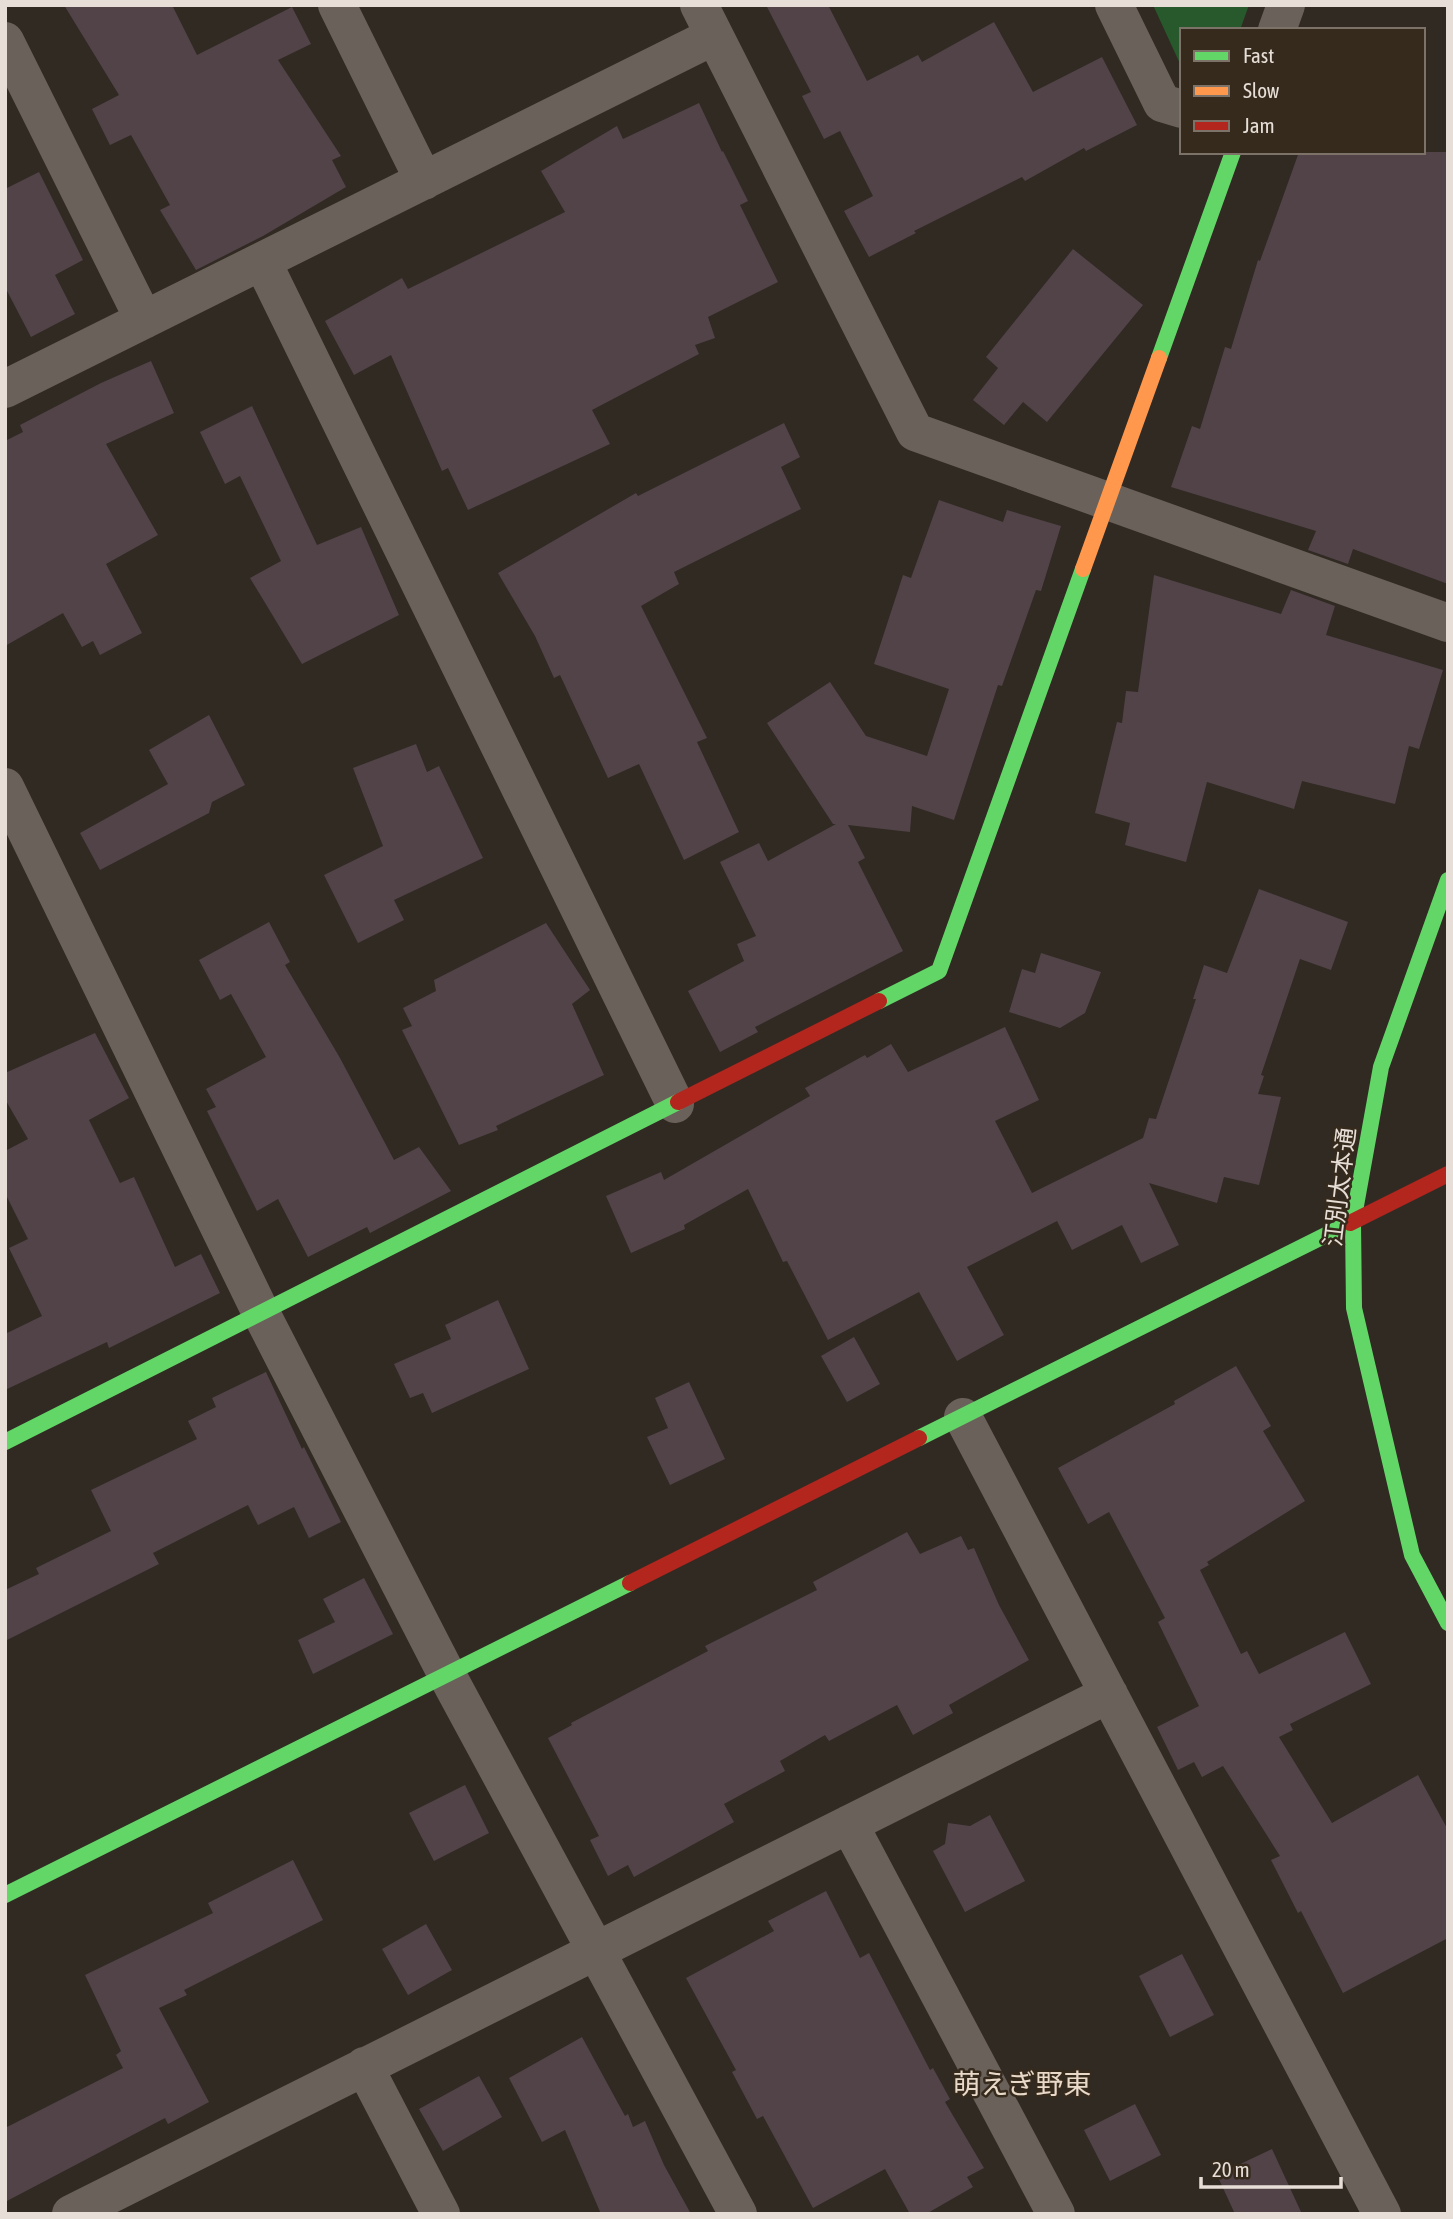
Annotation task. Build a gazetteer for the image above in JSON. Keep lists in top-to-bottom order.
{
  "streets": {
    "street": ["江別太本通"]
  },
  "districts": ["萌えぎ野東"],
  "legend": ["Fast", "Slow", "Jam"],
  "scale_bar": "20 m"
}
